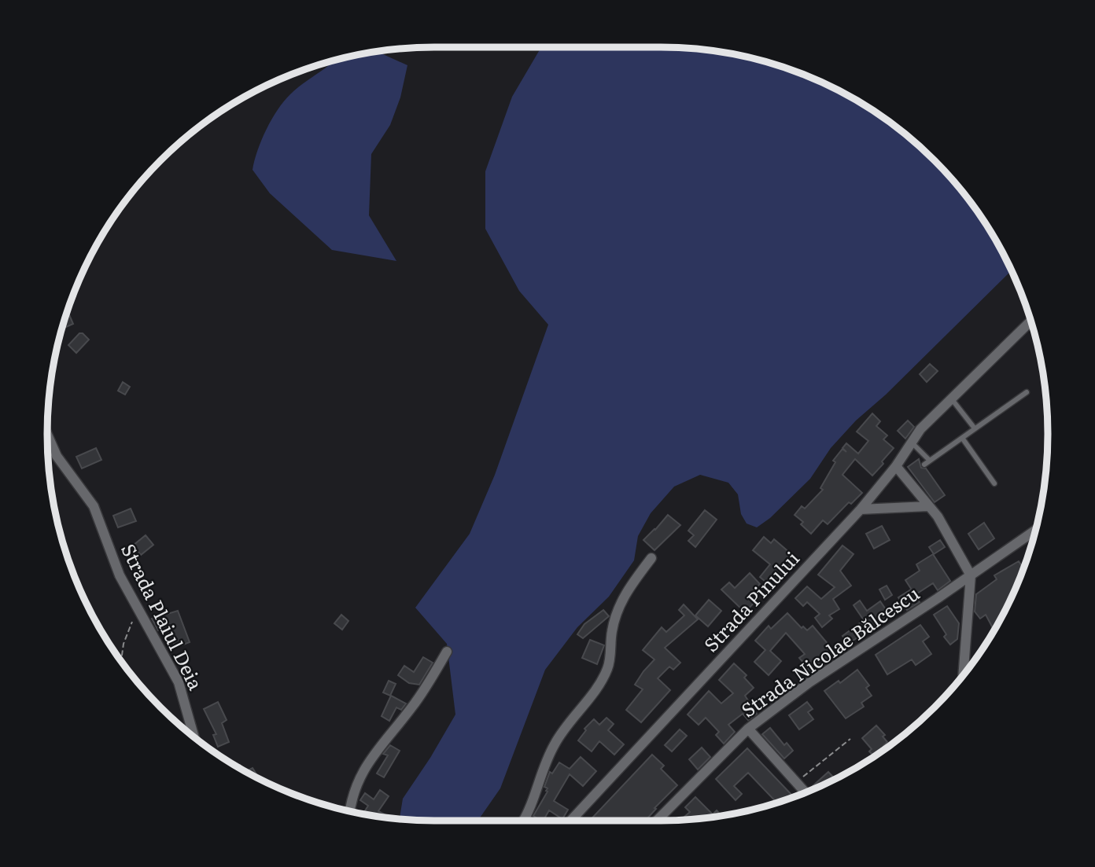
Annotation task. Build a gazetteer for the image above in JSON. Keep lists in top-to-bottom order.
{
  "streets": {
    "street": ["Strada Pinului", "Strada Plaiul Deia", "Strada Nicolae Bălcescu"]
  }
}
